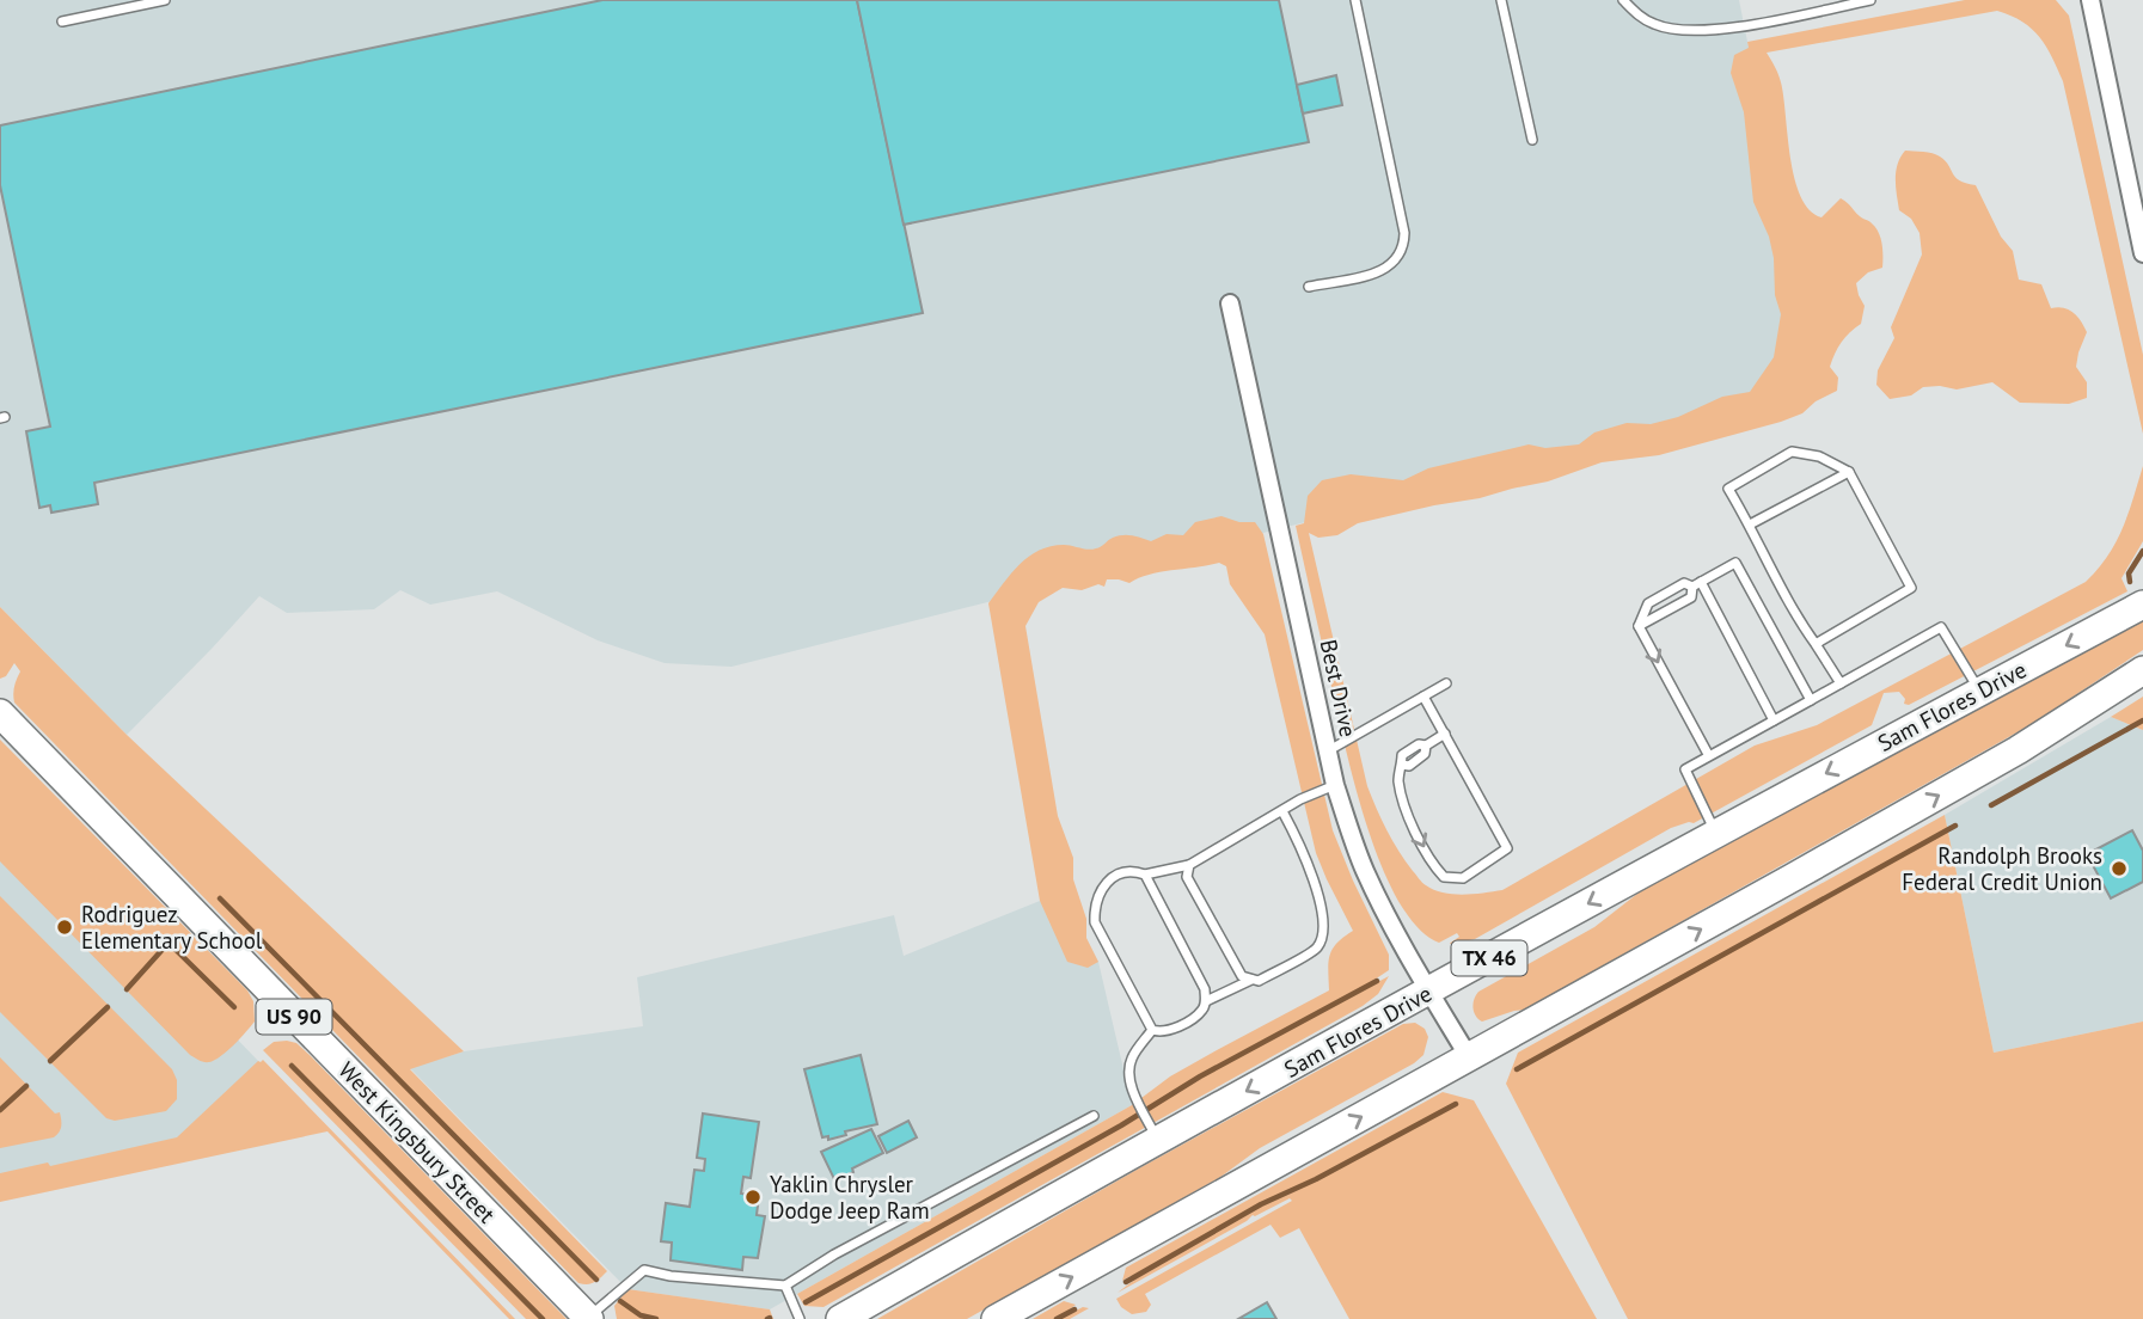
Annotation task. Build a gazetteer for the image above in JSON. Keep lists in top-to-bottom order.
{
  "streets": {
    "main road": [
      "Sam Flores Drive",
      "TX 46",
      "US 90",
      "West Kingsbury Street"
    ],
    "street": ["Best Drive"]
  },
  "crossings": [
    ["Best Drive", "Sam Flores Drive"]
  ],
  "places": ["Randolph Brooks Federal Credit Union", "Rodriguez Elementary School", "Yaklin Chrysler Dodge Jeep Ram"]
}
